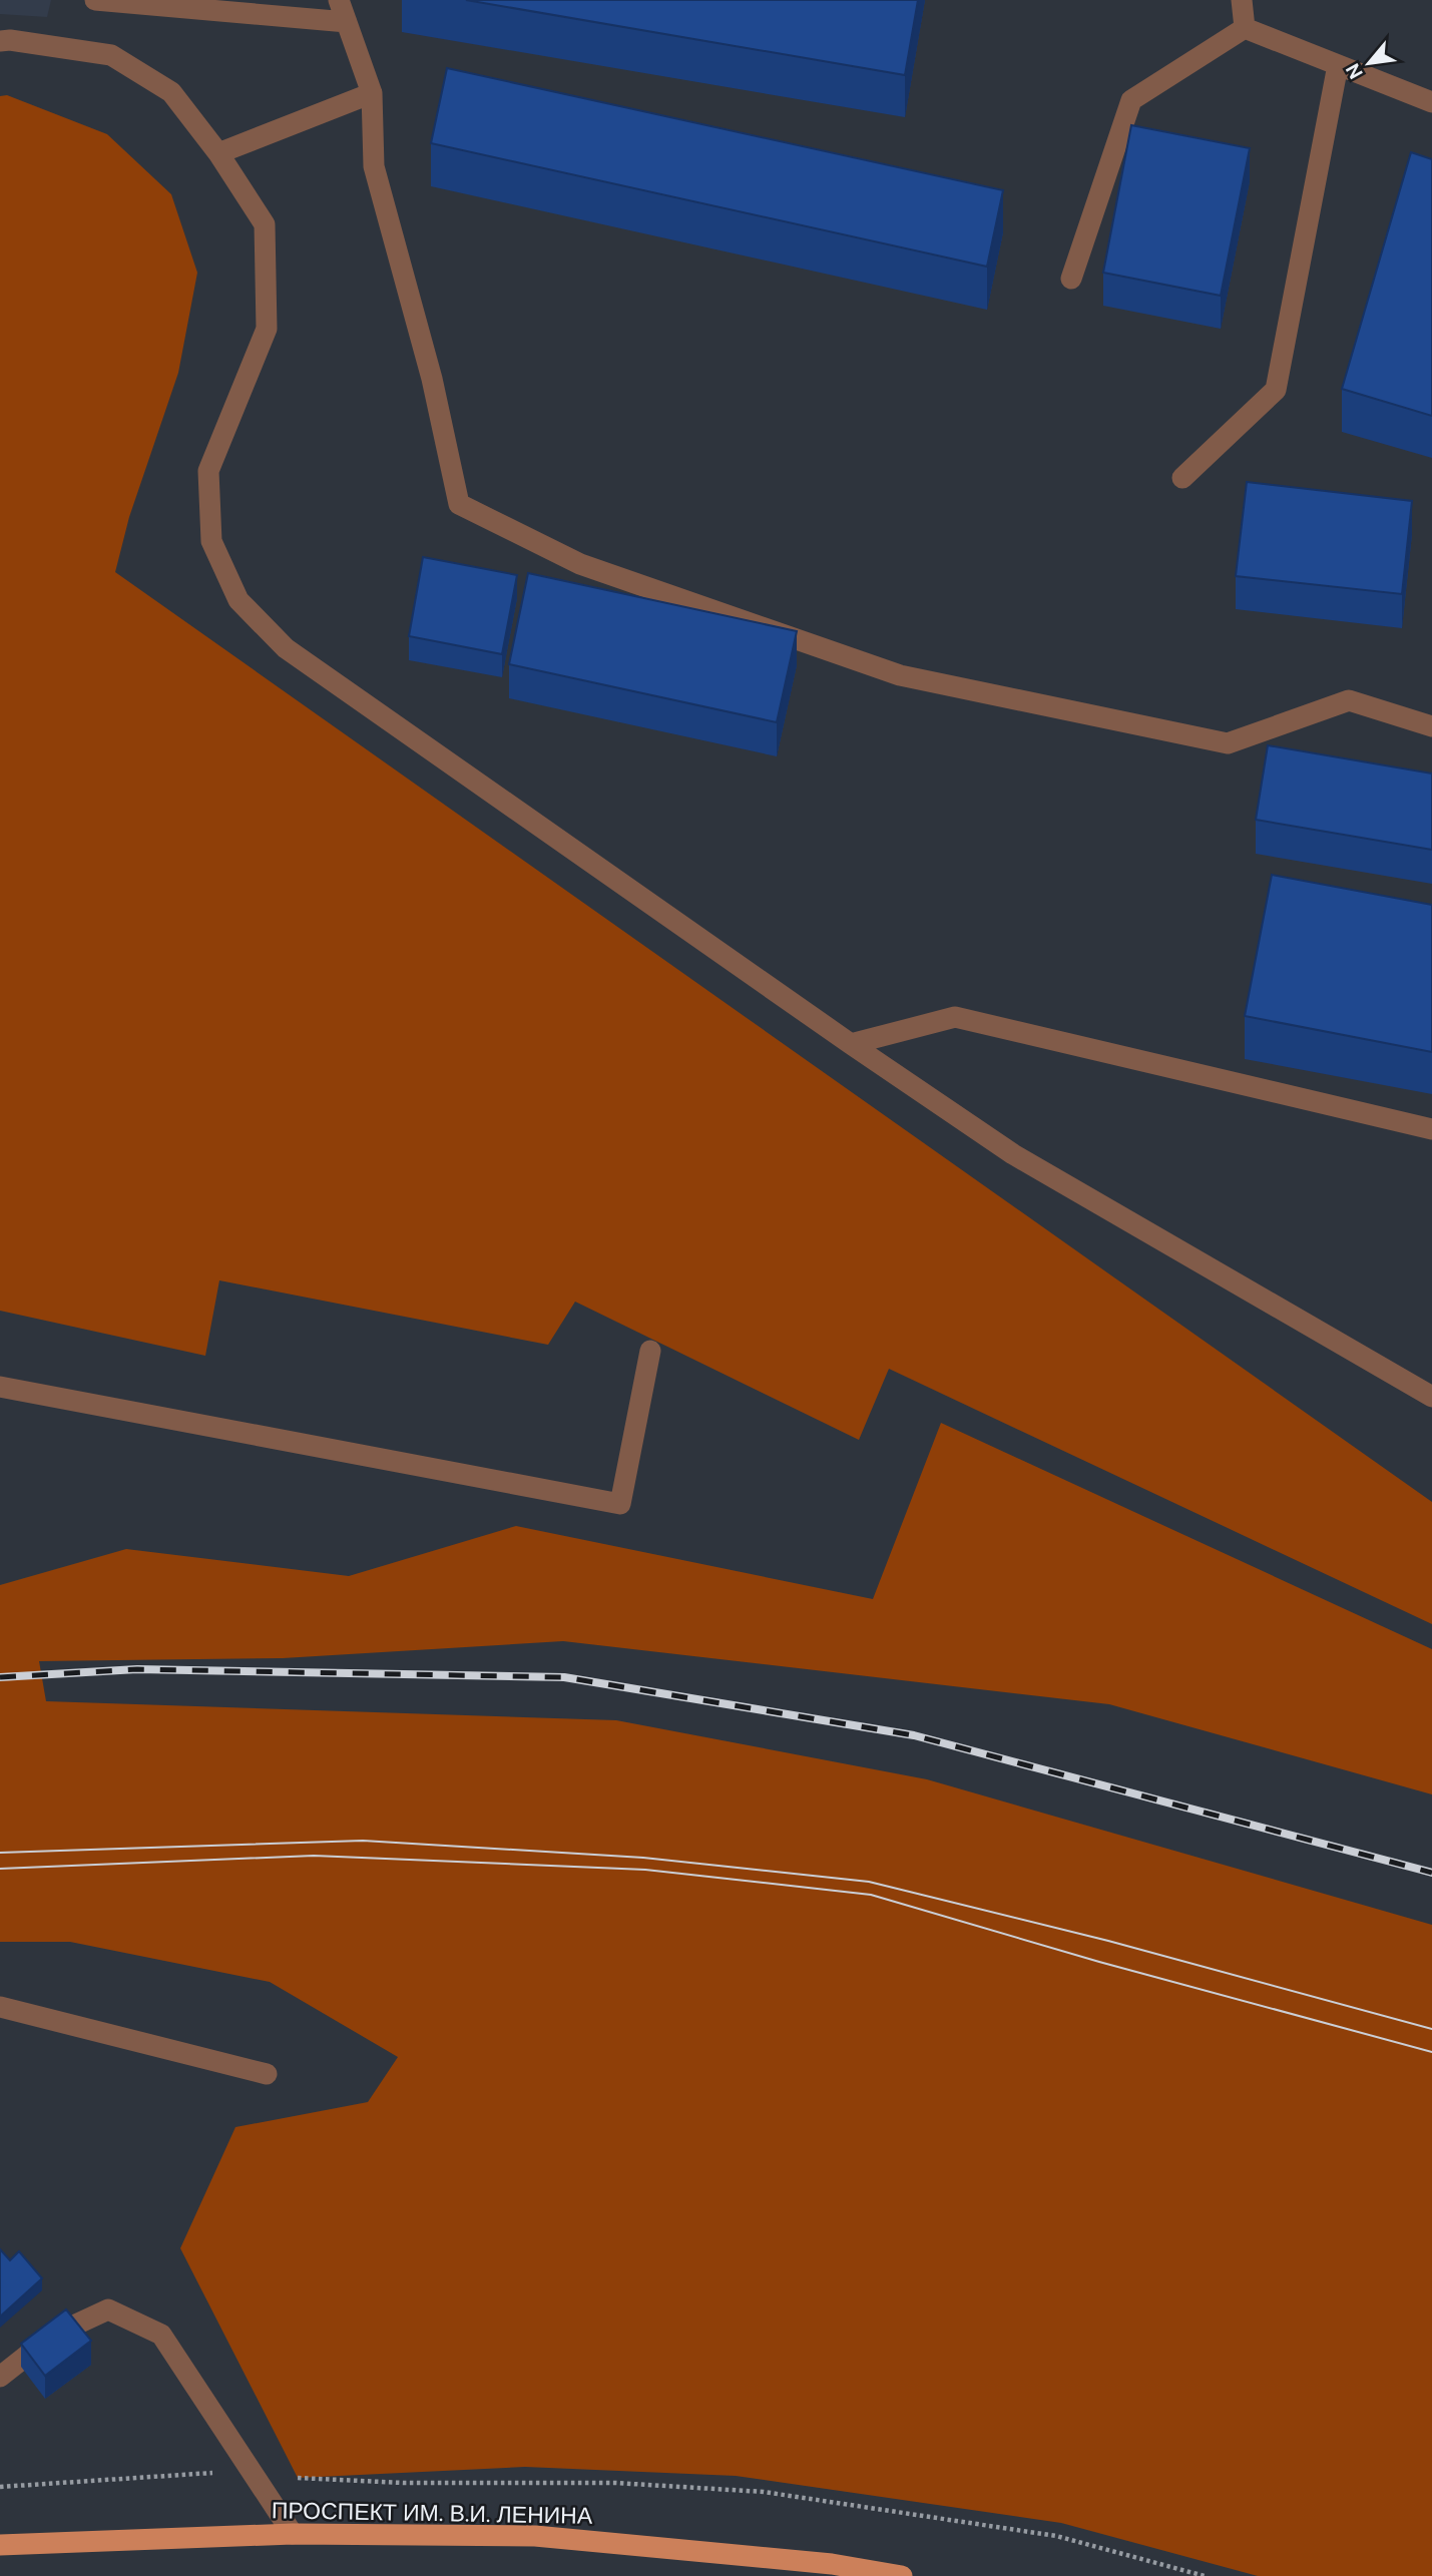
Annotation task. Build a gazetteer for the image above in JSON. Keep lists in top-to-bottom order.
{
  "streets": {
    "main road": ["ПРОСПЕКТ ИМ. В.И. ЛЕНИНА"]
  },
  "north": "bottom left"
}
